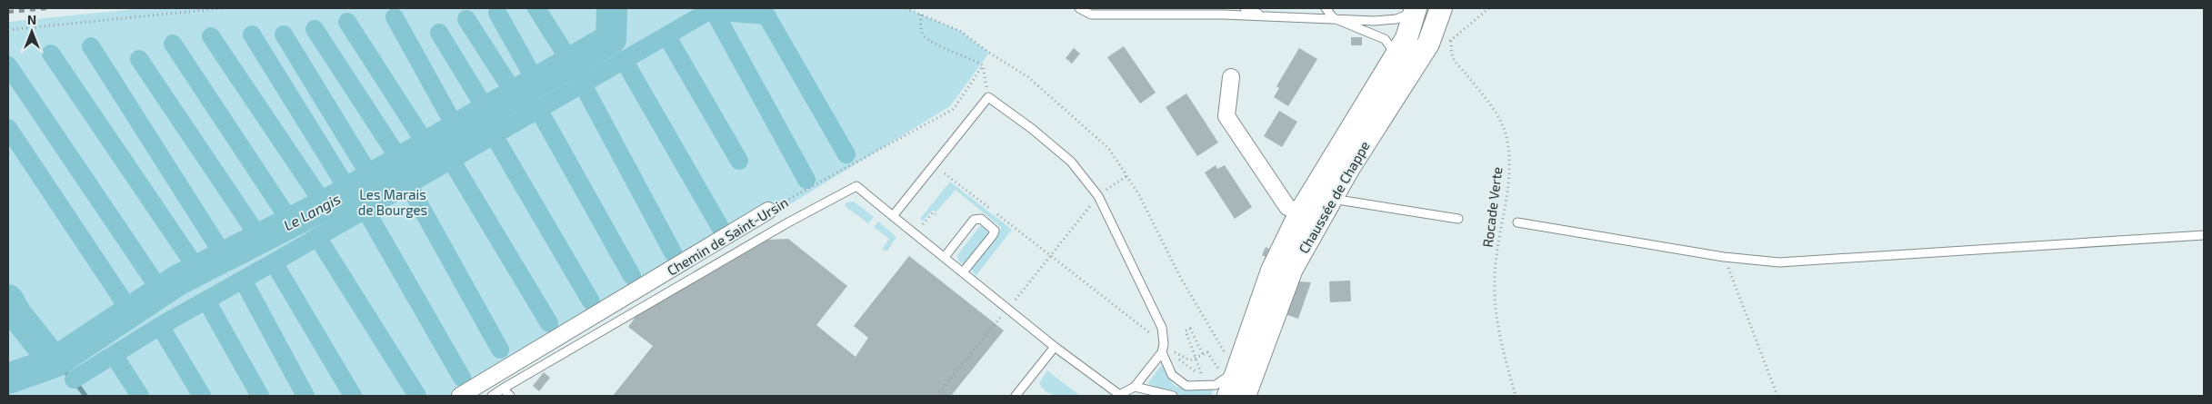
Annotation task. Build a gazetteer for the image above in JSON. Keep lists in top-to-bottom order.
{
  "streets": {
    "main road": ["Chaussée de Chappe"],
    "street": ["Chemin de Saint-Ursin"],
    "path": ["Rocade Verte"]
  },
  "water": ["Le Langis"],
  "parks": ["Les Marais de Bourges"],
  "north": "top"
}
